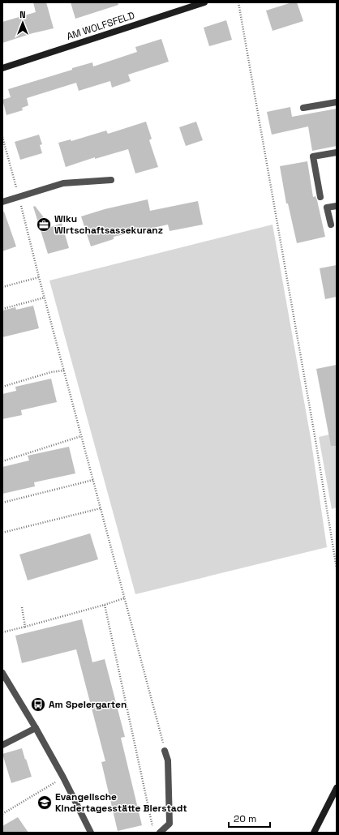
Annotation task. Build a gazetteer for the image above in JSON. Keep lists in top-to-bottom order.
{
  "streets": {
    "street": ["AM WOLFSFELD"]
  },
  "places": {
    "office": ["Wiku Wirtschaftsassekuranz"],
    "bus stop": ["Am Speiergarten"],
    "school or university": ["Evangelische Kindertagesstätte Bierstadt"]
  },
  "scale_bar": "20 m",
  "north": "top"
}
